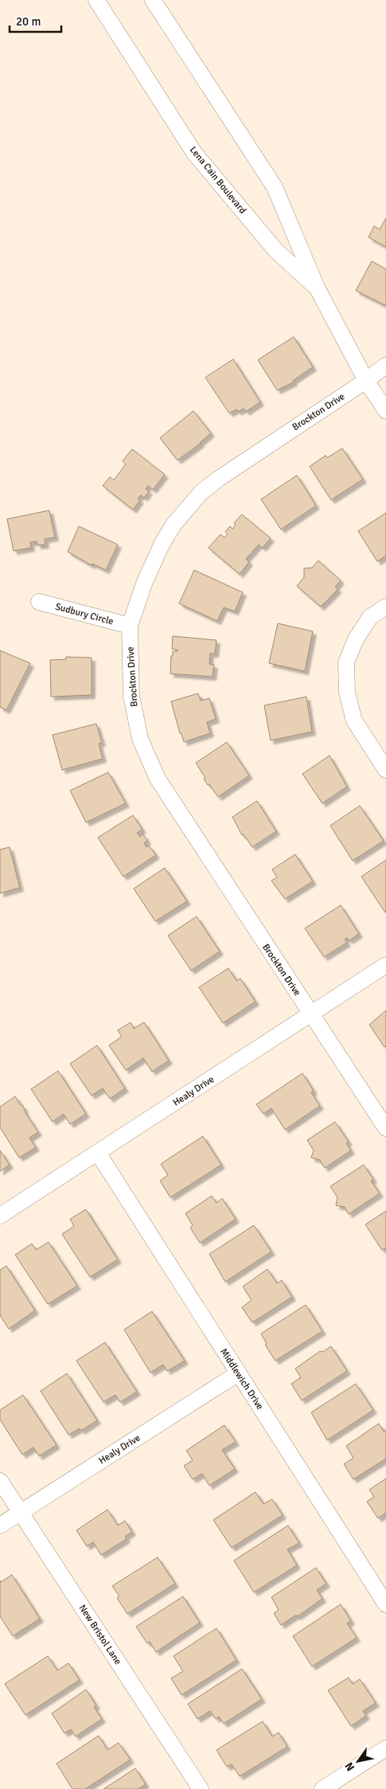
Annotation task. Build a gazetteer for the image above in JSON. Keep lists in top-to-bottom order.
{
  "streets": {
    "street": [
      "Lena Cain Boulevard",
      "Brockton Drive",
      "Sudbury Circle",
      "Healy Drive",
      "Middlewich Drive",
      "New Bristol Lane"
    ]
  },
  "crossings": [
    ["Lena Cain Boulevard", "Brockton Drive"],
    ["Brockton Drive", "Sudbury Circle"],
    ["Brockton Drive", "Healy Drive"],
    ["Healy Drive", "Middlewich Drive"],
    ["Healy Drive", "New Bristol Lane"]
  ],
  "scale_bar": "20 m",
  "north": "bottom left"
}
